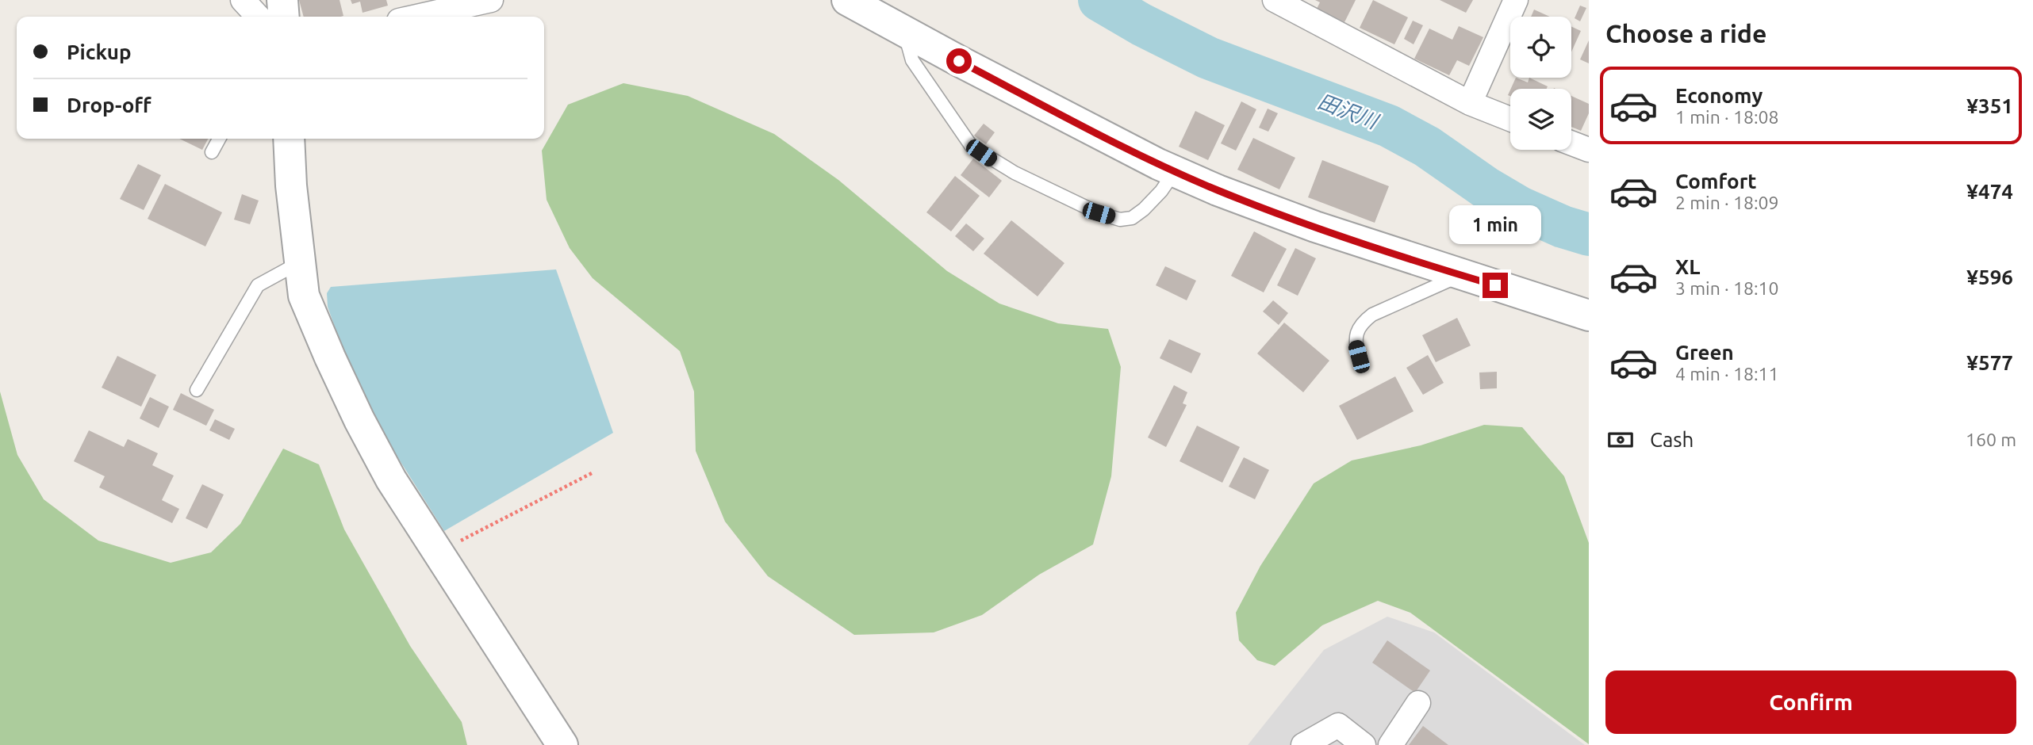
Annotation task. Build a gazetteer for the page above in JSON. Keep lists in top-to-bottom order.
{
  "water": ["田沢川"],
  "page": {
    "heading": "Choose a ride",
    "banner": ["Pickup", "Drop-off"],
    "list": [
      {
        "name": "Economy",
        "note": "1 min · 18:08",
        "value": "¥351"
      },
      {
        "name": "Comfort",
        "note": "2 min · 18:09",
        "value": "¥474"
      },
      {
        "name": "XL",
        "note": "3 min · 18:10",
        "value": "¥596"
      },
      {
        "name": "Green",
        "note": "4 min · 18:11",
        "value": "¥577"
      }
    ],
    "bubble": "1 min",
    "pay": ["Cash", "160 m"],
    "buttons": "Confirm"
  }
}
